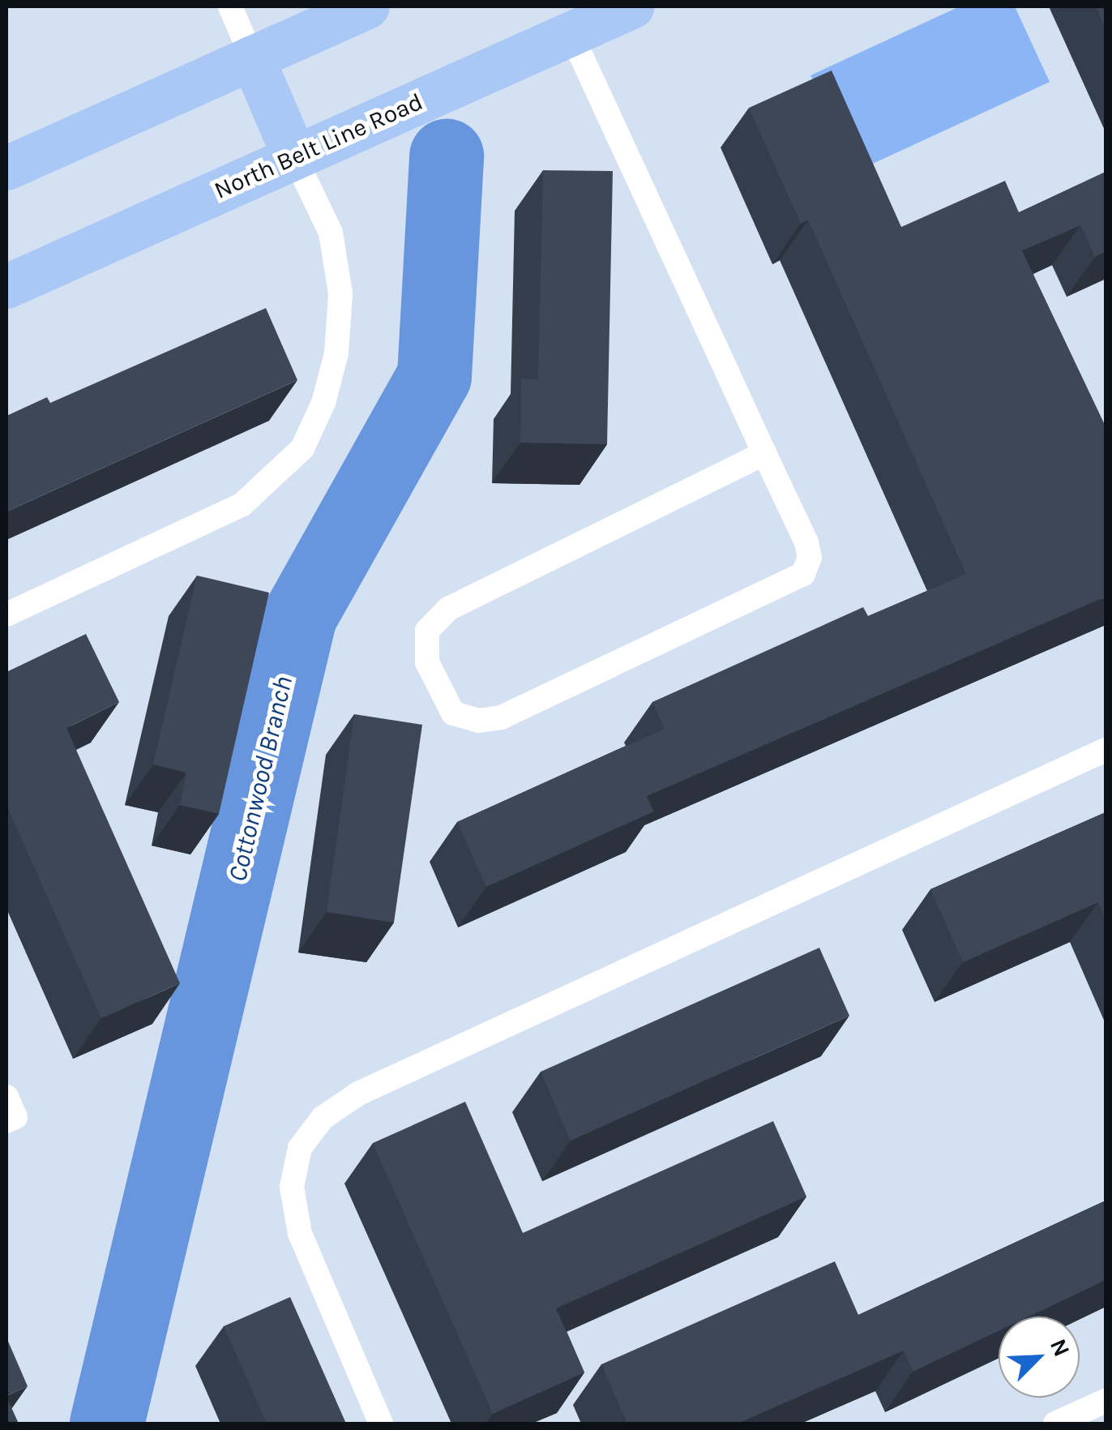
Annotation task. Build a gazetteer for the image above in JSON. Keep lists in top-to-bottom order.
{
  "streets": {
    "main road": ["North Belt Line Road"]
  },
  "water": ["Cottonwood Branch"],
  "north": "top right"
}
